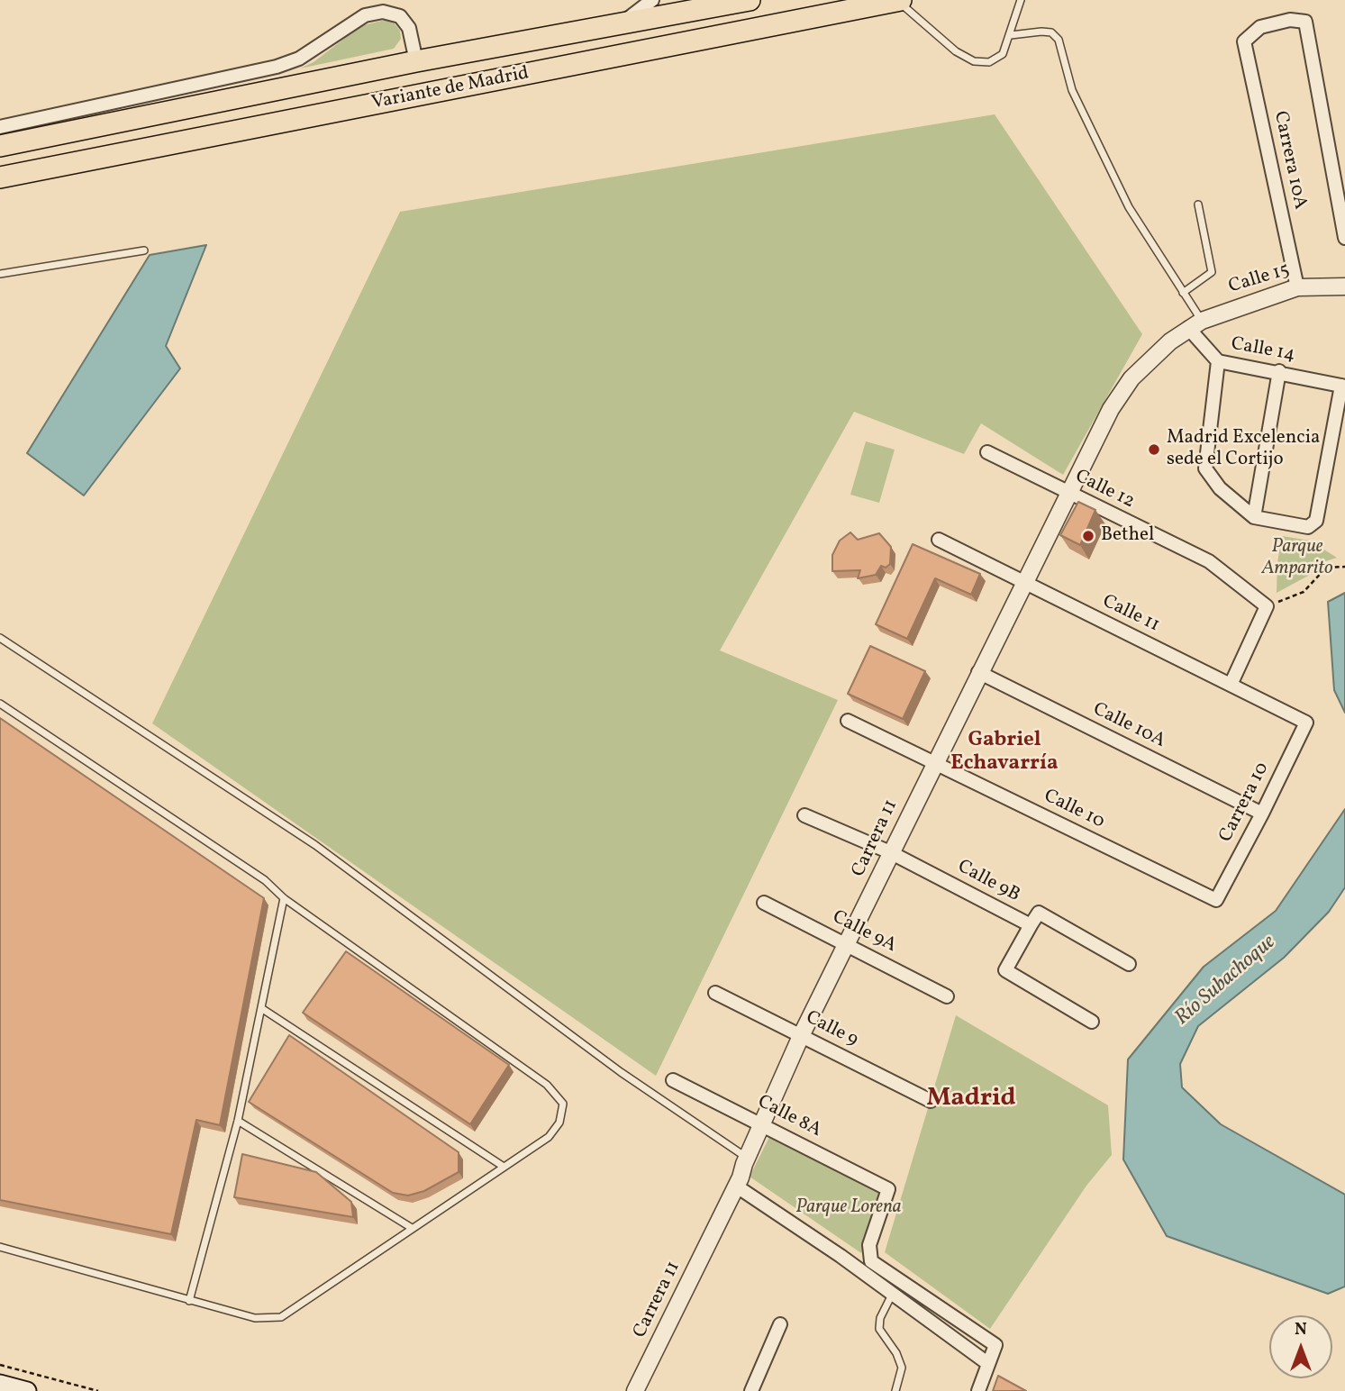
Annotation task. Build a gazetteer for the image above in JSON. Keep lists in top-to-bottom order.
{
  "streets": {
    "main road": ["Variante de Madrid"],
    "street": [
      "Carrera 10A",
      "Calle 15",
      "Calle 14",
      "Calle 12",
      "Calle 11",
      "Calle 10A",
      "Carrera 10",
      "Calle 10",
      "Carrera 11",
      "Calle 9B",
      "Calle 9A",
      "Calle 9",
      "Calle 8A"
    ]
  },
  "crossings": [
    ["Carrera 10A", "Calle 15"],
    ["Calle 15", "Calle 14"],
    ["Calle 15", "Carrera 11"],
    ["Calle 14", "Carrera 11"],
    ["Calle 12", "Carrera 11"],
    ["Calle 11", "Carrera 10"],
    ["Calle 11", "Carrera 11"],
    ["Calle 10A", "Carrera 10"],
    ["Calle 10A", "Carrera 11"],
    ["Carrera 10", "Calle 10"],
    ["Calle 10", "Carrera 11"],
    ["Carrera 11", "Calle 9B"],
    ["Carrera 11", "Calle 9A"],
    ["Carrera 11", "Calle 9"],
    ["Carrera 11", "Calle 8A"]
  ],
  "districts": ["Gabriel Echavarría", "Madrid"],
  "water": ["Río Subachoque"],
  "parks": ["Parque Amparito", "Parque Lorena"],
  "places": ["Madrid Excelencia sede el Cortijo", "Bethel"],
  "north": "top"
}
